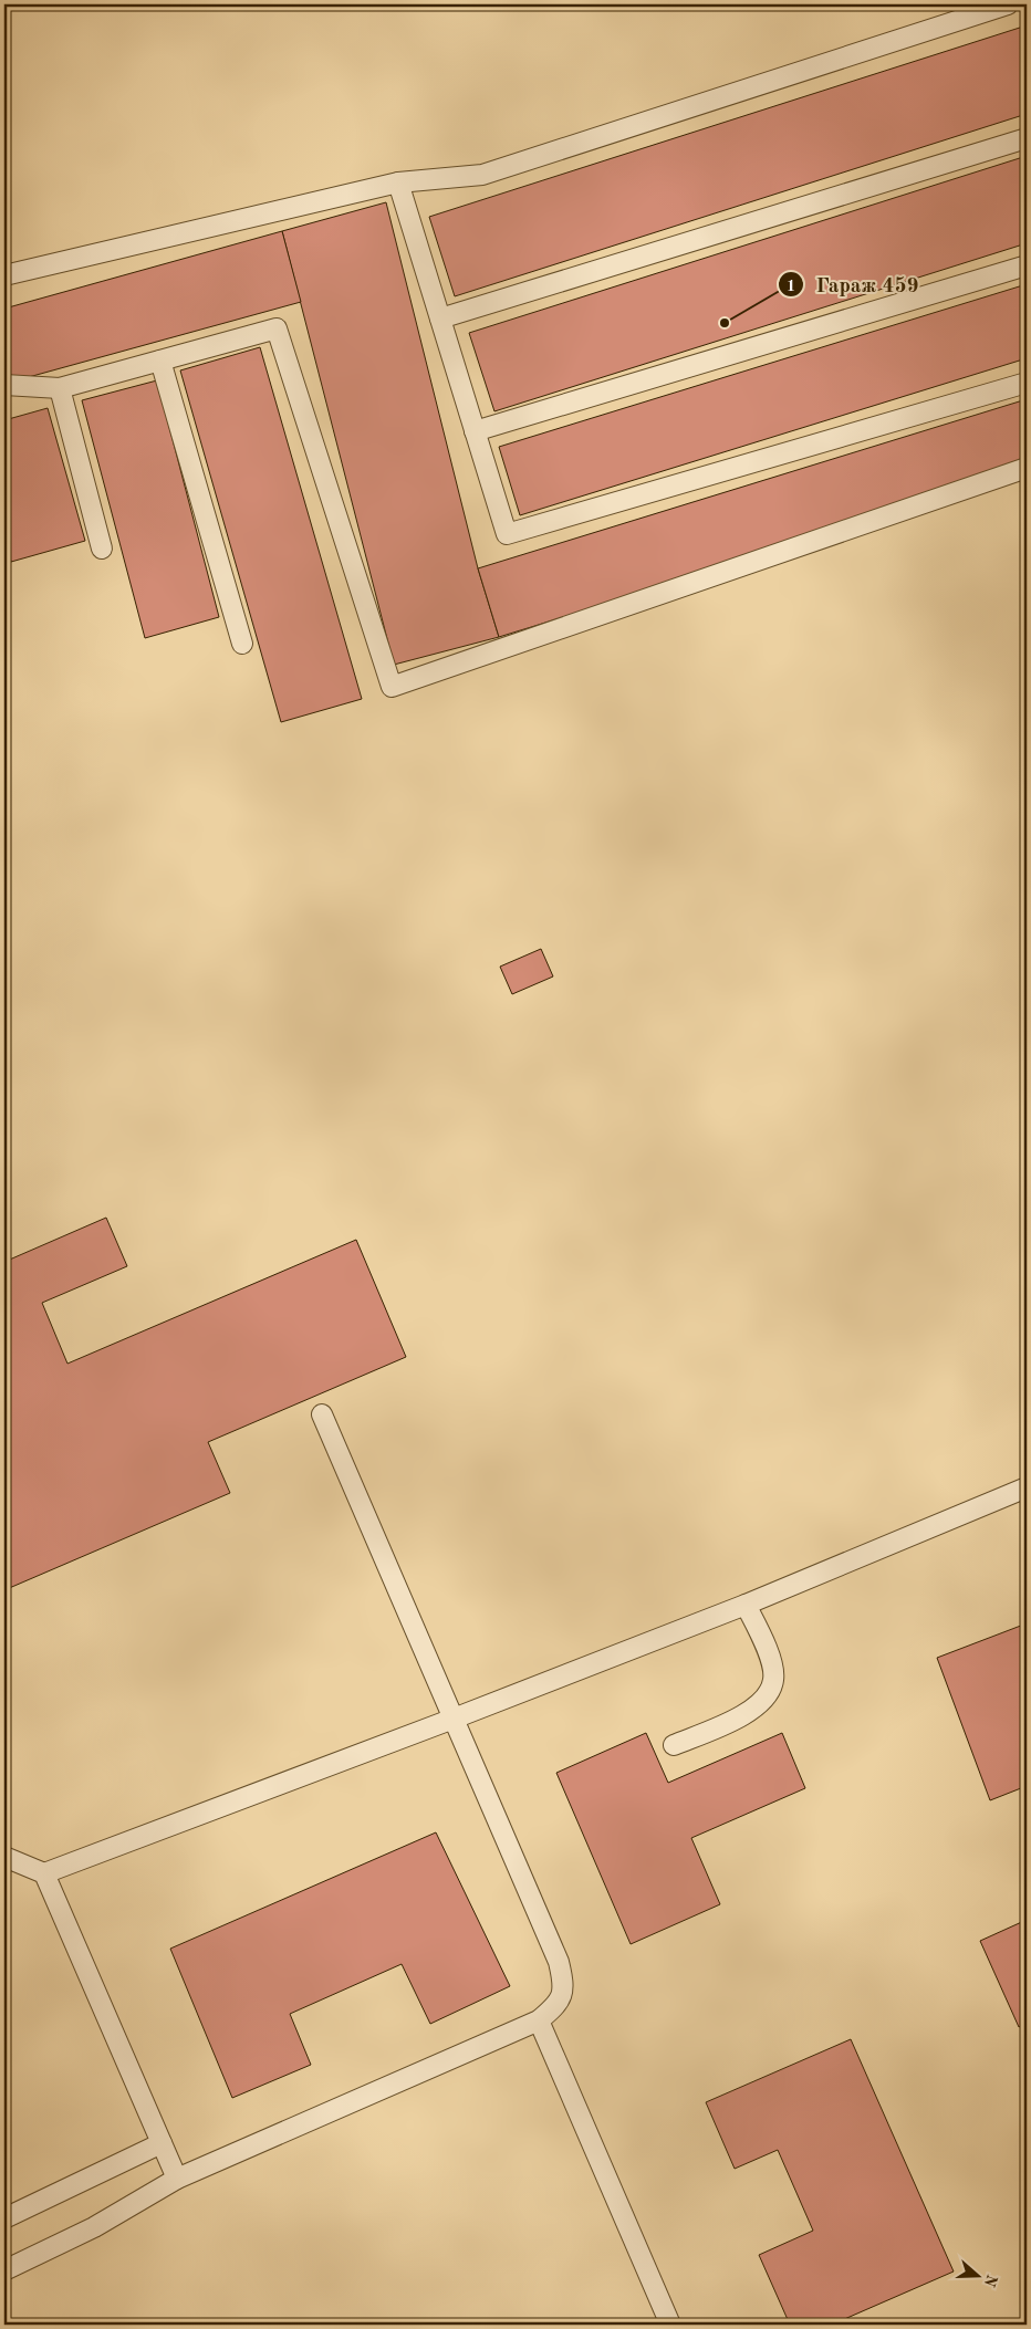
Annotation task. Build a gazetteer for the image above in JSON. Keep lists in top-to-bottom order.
{
  "places": ["Гараж 459"],
  "north": "right"
}
